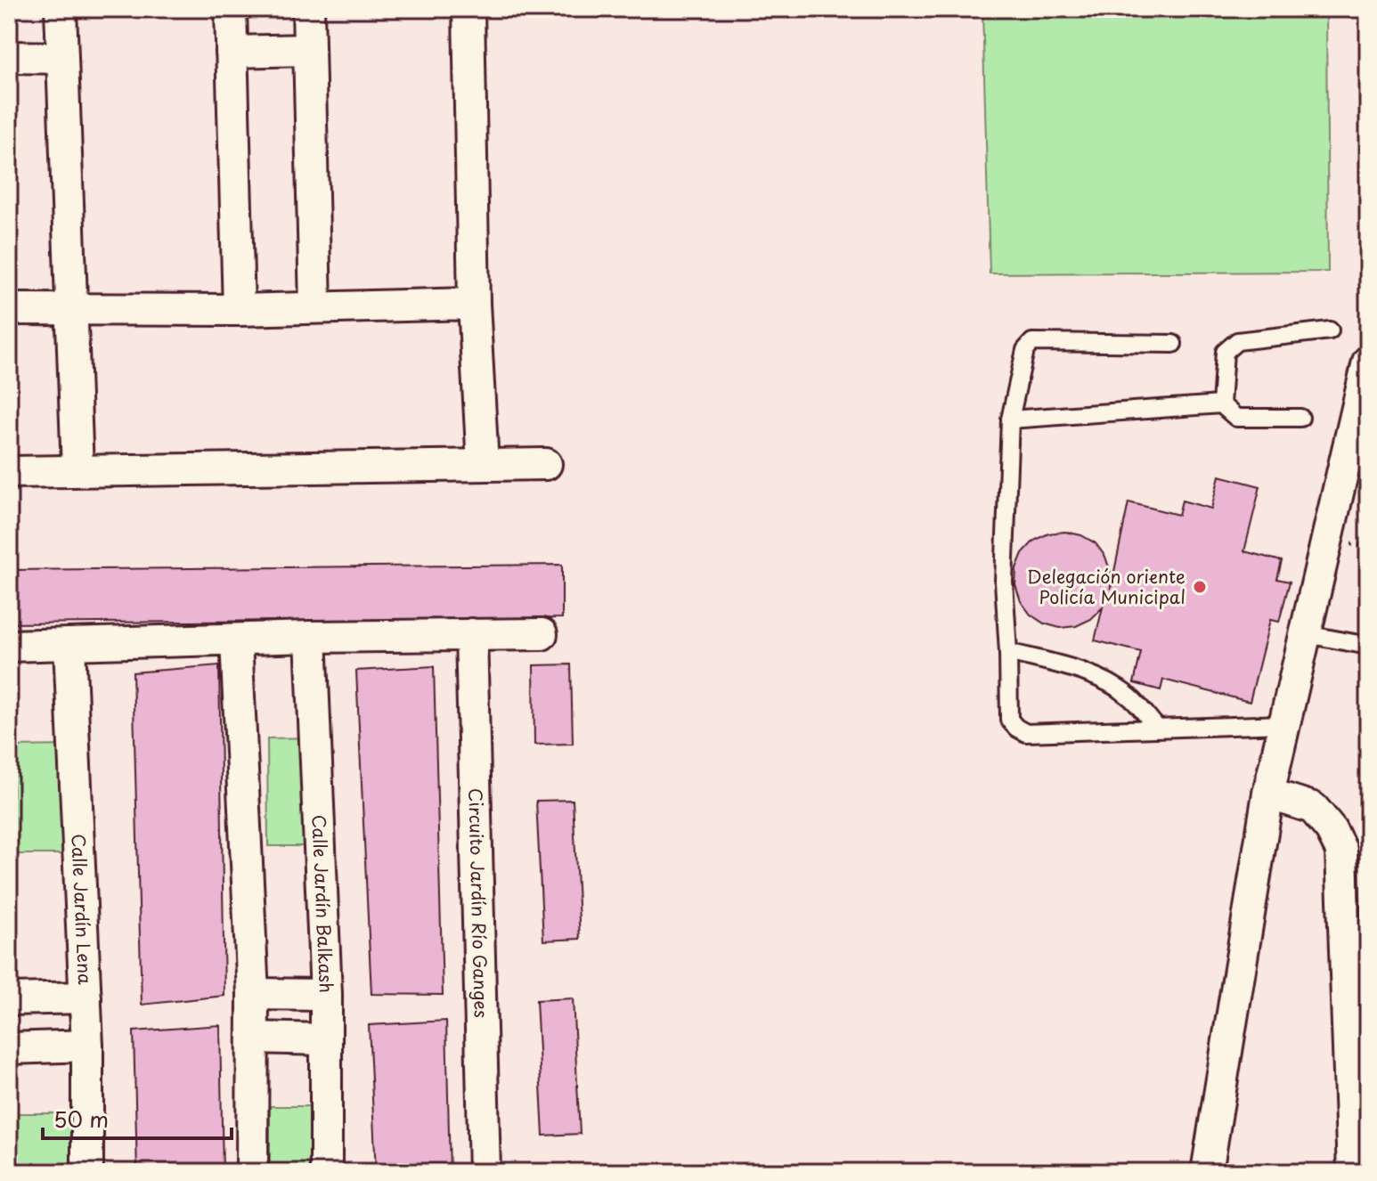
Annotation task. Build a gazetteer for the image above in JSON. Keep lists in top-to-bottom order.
{
  "streets": {
    "street": ["Circuito Jardín Río Ganges", "Calle Jardín Balkash", "Calle Jardín Lena"]
  },
  "places": ["Delegación oriente Policía Municipal"],
  "scale_bar": "50 m"
}
